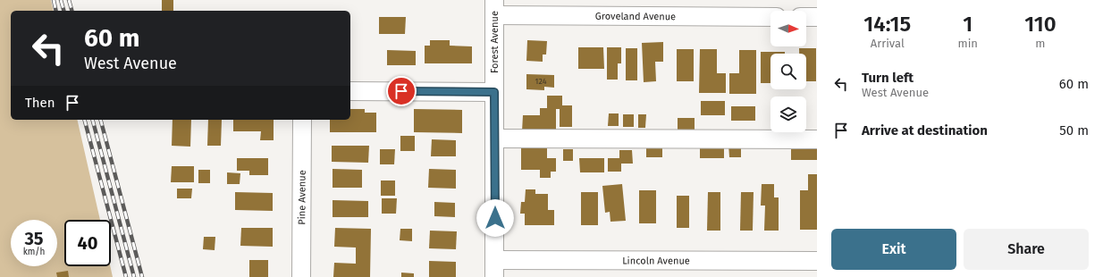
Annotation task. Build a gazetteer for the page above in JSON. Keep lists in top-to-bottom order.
{
  "streets": {
    "street": [
      "Groveland Avenue",
      "Forest Avenue",
      "Pine Avenue",
      "Lincoln Avenue"
    ]
  },
  "crossings": [
    ["Groveland Avenue", "Forest Avenue"],
    ["Forest Avenue", "Lincoln Avenue"]
  ],
  "house_numbers": ["124"],
  "north": "right",
  "page": {
    "eta": [
      "14:15",
      "Arrival",
      "1",
      "min",
      "110",
      "m"
    ],
    "turn": ["60 m", "West Avenue"],
    "list": [
      {
        "name": "Turn left",
        "note": "West Avenue",
        "value": "60 m"
      },
      {
        "name": "Arrive at destination",
        "value": "50 m"
      }
    ],
    "then": "Then",
    "speed": "35 km/h",
    "limit": "40",
    "buttons": ["Exit", "Share"]
  }
}
